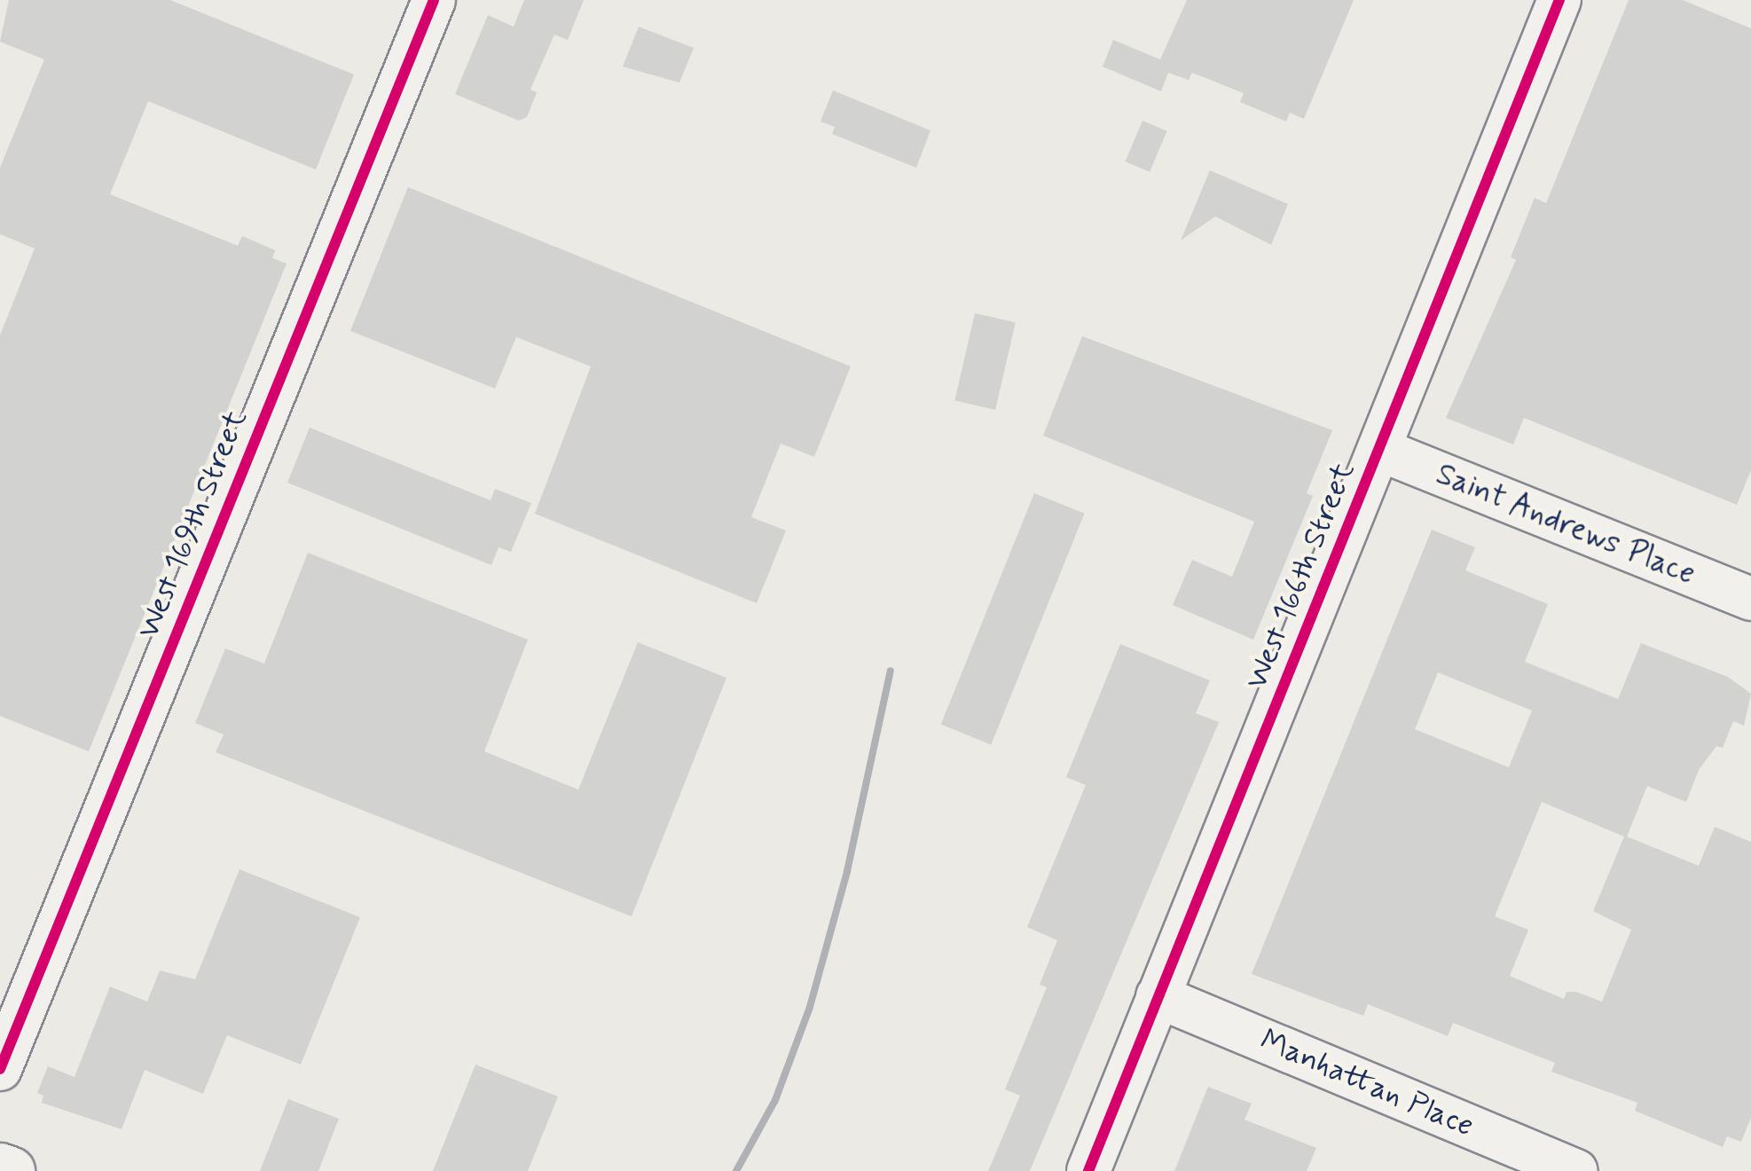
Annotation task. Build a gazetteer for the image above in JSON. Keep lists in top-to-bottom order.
{
  "streets": {
    "street": [
      "West 169th Street",
      "Saint Andrews Place",
      "West 166th Street",
      "Manhattan Place"
    ]
  },
  "crossings": [
    ["Saint Andrews Place", "West 166th Street"],
    ["West 166th Street", "Manhattan Place"]
  ]
}
